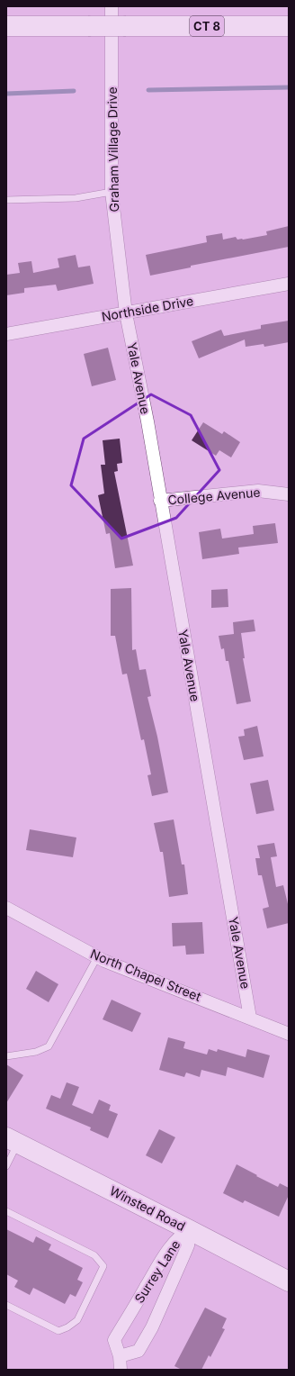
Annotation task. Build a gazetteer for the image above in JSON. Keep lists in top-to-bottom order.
{
  "streets": {
    "main road": ["CT 8", "Winsted Road"],
    "street": [
      "Graham Village Drive",
      "Northside Drive",
      "Yale Avenue",
      "College Avenue",
      "North Chapel Street",
      "Surrey Lane"
    ]
  },
  "crossings": [
    ["Graham Village Drive", "Northside Drive"],
    ["Graham Village Drive", "Yale Avenue"],
    ["Northside Drive", "Yale Avenue"],
    ["Yale Avenue", "College Avenue"],
    ["Yale Avenue", "North Chapel Street"],
    ["Winsted Road", "Surrey Lane"]
  ]
}
